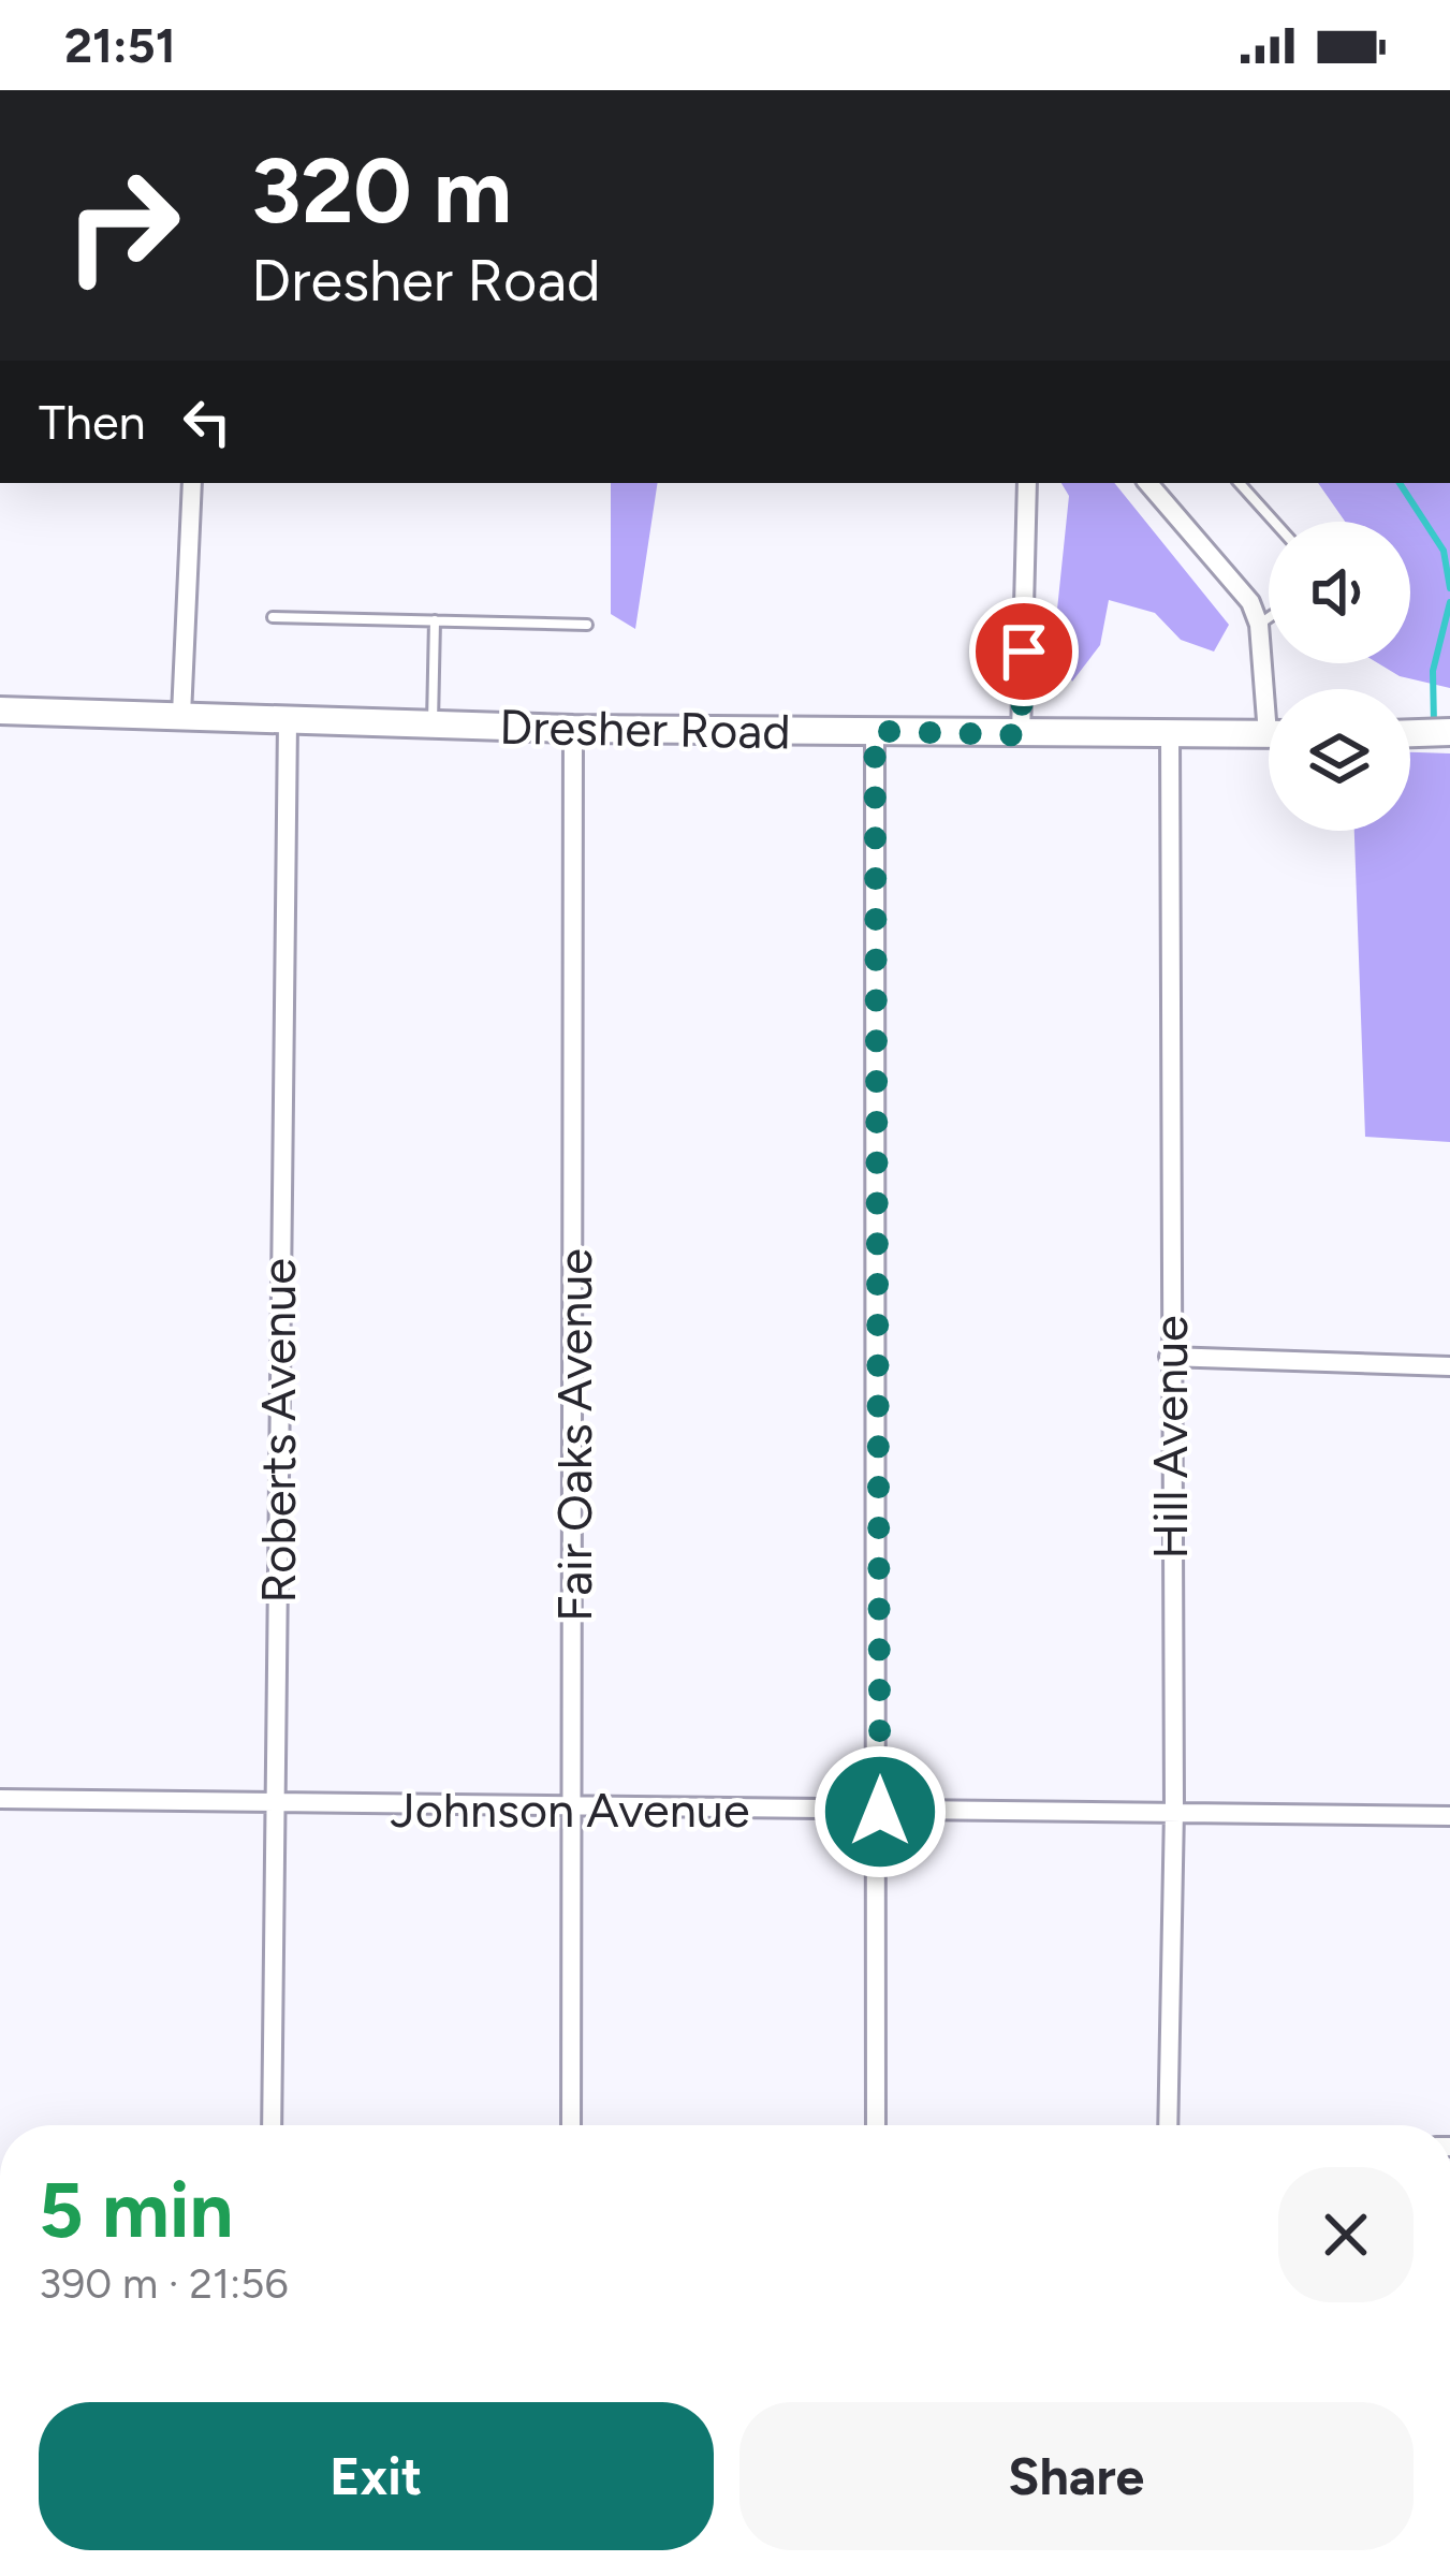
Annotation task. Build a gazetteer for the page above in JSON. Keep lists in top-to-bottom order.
{
  "streets": {
    "main road": ["Dresher Road"],
    "street": [
      "Roberts Avenue",
      "Fair Oaks Avenue",
      "Hill Avenue",
      "Johnson Avenue"
    ]
  },
  "crossings": [
    ["Dresher Road", "Roberts Avenue"],
    ["Dresher Road", "Fair Oaks Avenue"],
    ["Dresher Road", "Hill Avenue"],
    ["Roberts Avenue", "Johnson Avenue"],
    ["Fair Oaks Avenue", "Johnson Avenue"],
    ["Hill Avenue", "Johnson Avenue"]
  ],
  "page": {
    "status": "21:51",
    "turn": ["320 m", "Dresher Road"],
    "then": "Then",
    "heading": ["5 min", "390 m · 21:56"],
    "buttons": ["Exit", "Share"]
  }
}
